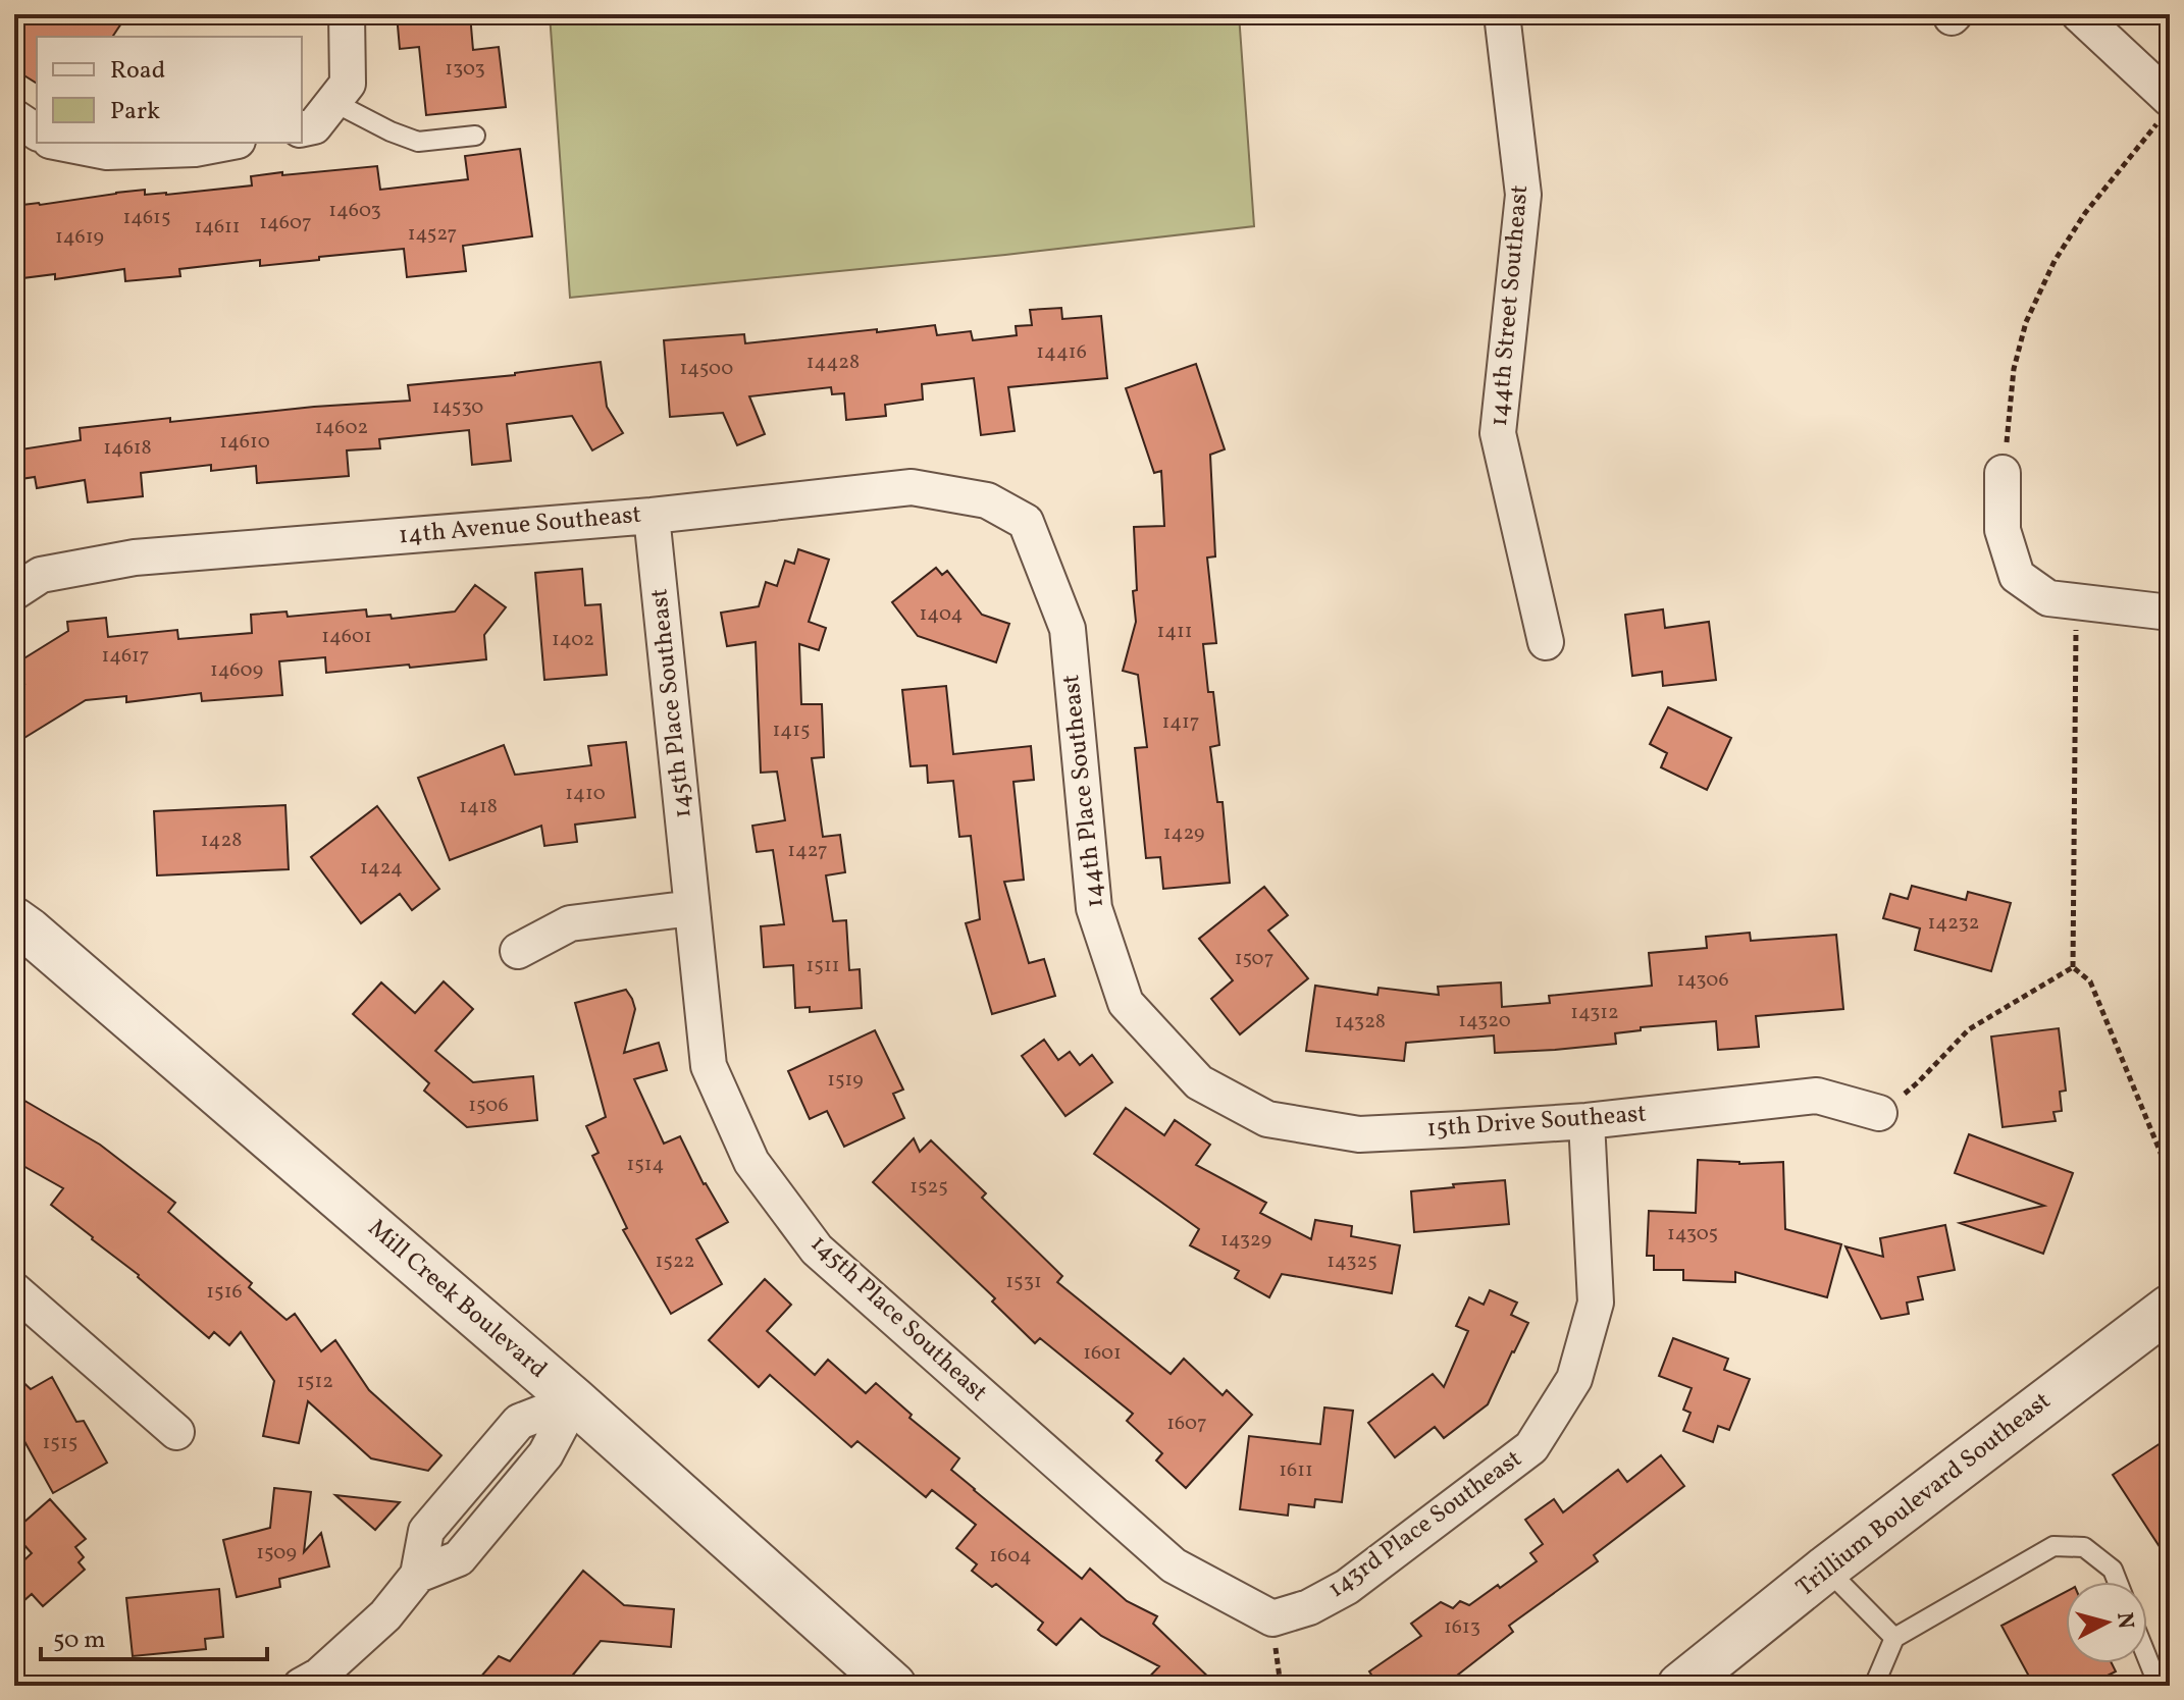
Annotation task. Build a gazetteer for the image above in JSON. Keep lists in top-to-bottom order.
{
  "streets": {
    "street": [
      "144th Street Southeast",
      "14th Avenue Southeast",
      "145th Place Southeast",
      "144th Place Southeast",
      "15th Drive Southeast",
      "Mill Creek Boulevard",
      "Trillium Boulevard Southeast",
      "143rd Place Southeast"
    ]
  },
  "crossings": [
    ["14th Avenue Southeast", "145th Place Southeast"],
    ["14th Avenue Southeast", "144th Place Southeast"],
    ["145th Place Southeast", "143rd Place Southeast"],
    ["144th Place Southeast", "15th Drive Southeast"],
    ["15th Drive Southeast", "143rd Place Southeast"]
  ],
  "house_numbers": [
    "1303",
    "14603",
    "14615",
    "14607",
    "14611",
    "14527",
    "14619",
    "14416",
    "14428",
    "14500",
    "14530",
    "14602",
    "14610",
    "14618",
    "1404",
    "1411",
    "14601",
    "1402",
    "14617",
    "14609",
    "1417",
    "1415",
    "1410",
    "1418",
    "1429",
    "1428",
    "1427",
    "1424",
    "14232",
    "1507",
    "1511",
    "14306",
    "14312",
    "14320",
    "14328",
    "1519",
    "1506",
    "1514",
    "1525",
    "14305",
    "14329",
    "1522",
    "14325",
    "1531",
    "1516",
    "1601",
    "1512",
    "1607",
    "1515",
    "1611",
    "1509",
    "1604",
    "1613"
  ],
  "legend": ["Road", "Park"],
  "scale_bar": "50 m",
  "north": "right"
}
